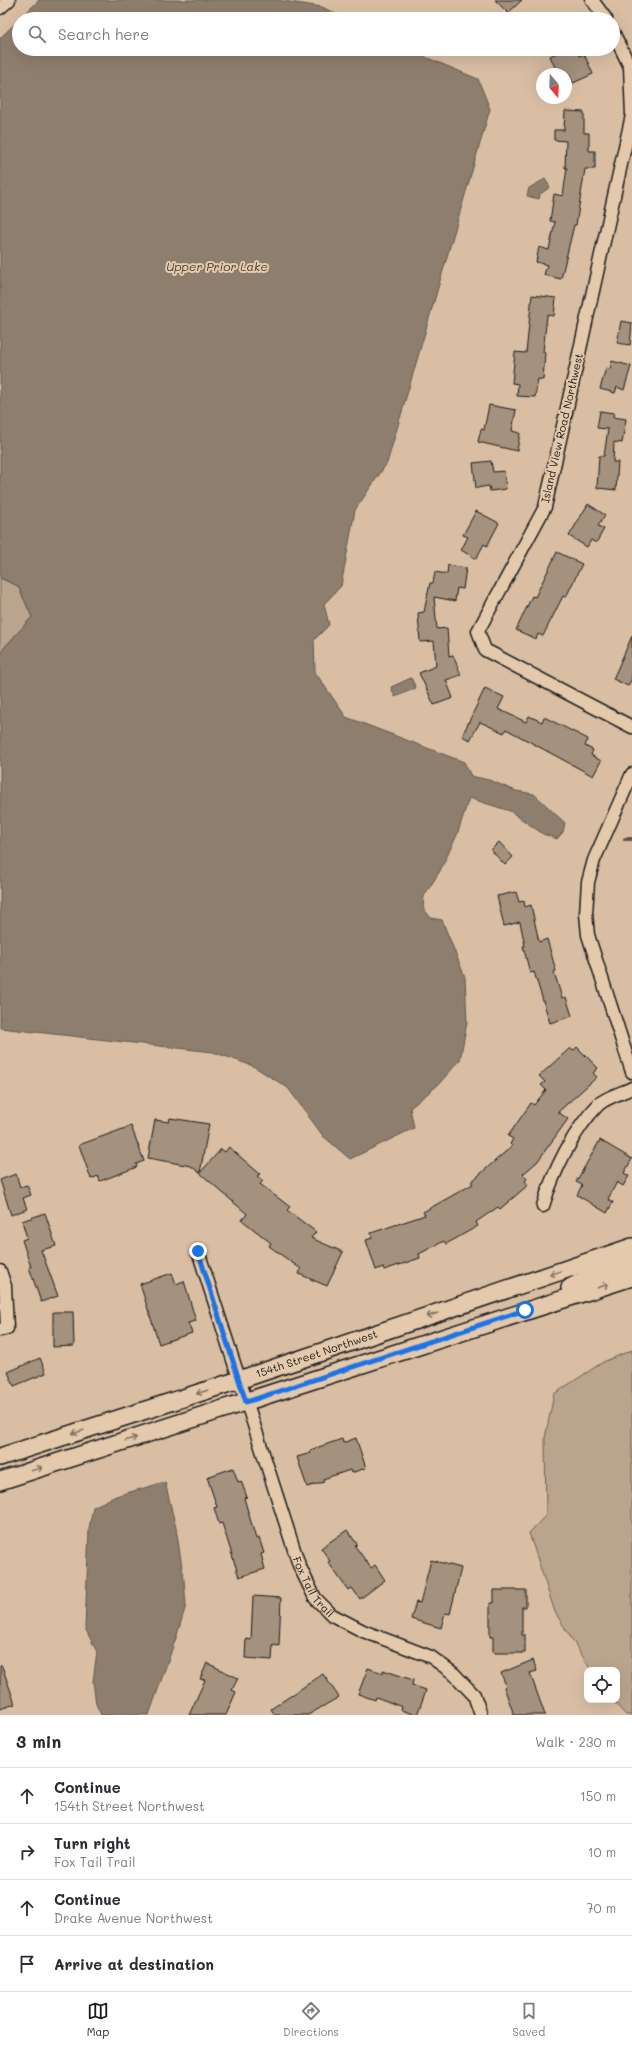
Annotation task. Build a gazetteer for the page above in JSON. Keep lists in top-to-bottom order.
{
  "streets": {
    "street": ["Island View Road Northwest", "154th Street Northwest", "Fox Tail Trail"]
  },
  "crossings": [
    ["154th Street Northwest", "Fox Tail Trail"]
  ],
  "water": ["Upper Prior Lake"],
  "north": "bottom",
  "page": {
    "search": "Search here",
    "heading": ["3 min", "Walk · 230 m"],
    "list": [
      ["Continue", "154th Street Northwest", "150 m"],
      ["Turn right", "Fox Tail Trail", "10 m"],
      ["Continue", "Drake Avenue Northwest", "70 m"],
      "Arrive at destination"
    ],
    "nav": ["Map", "Directions", "Saved"]
  }
}
